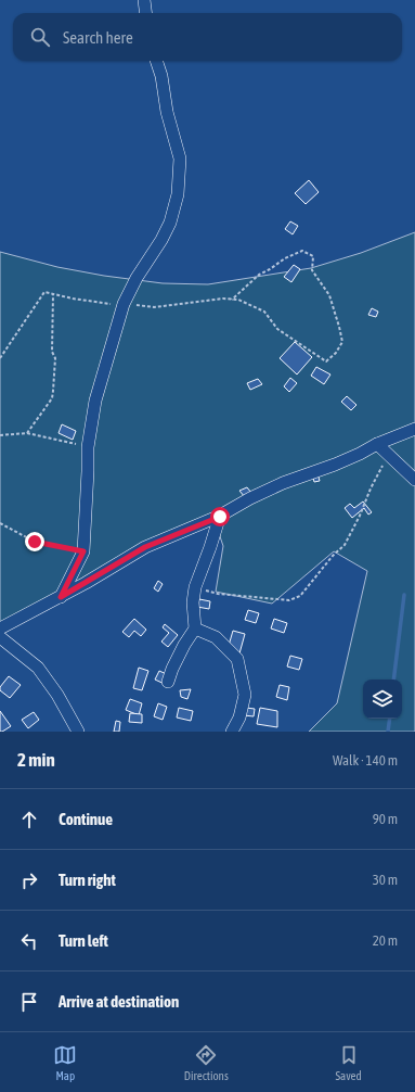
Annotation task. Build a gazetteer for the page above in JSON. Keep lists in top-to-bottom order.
{
  "page": {
    "search": "Search here",
    "heading": ["2 min", "Walk · 140 m"],
    "list": [
      ["Continue", "90 m"],
      ["Turn right", "30 m"],
      ["Turn left", "20 m"],
      "Arrive at destination"
    ],
    "nav": ["Map", "Directions", "Saved"]
  }
}
